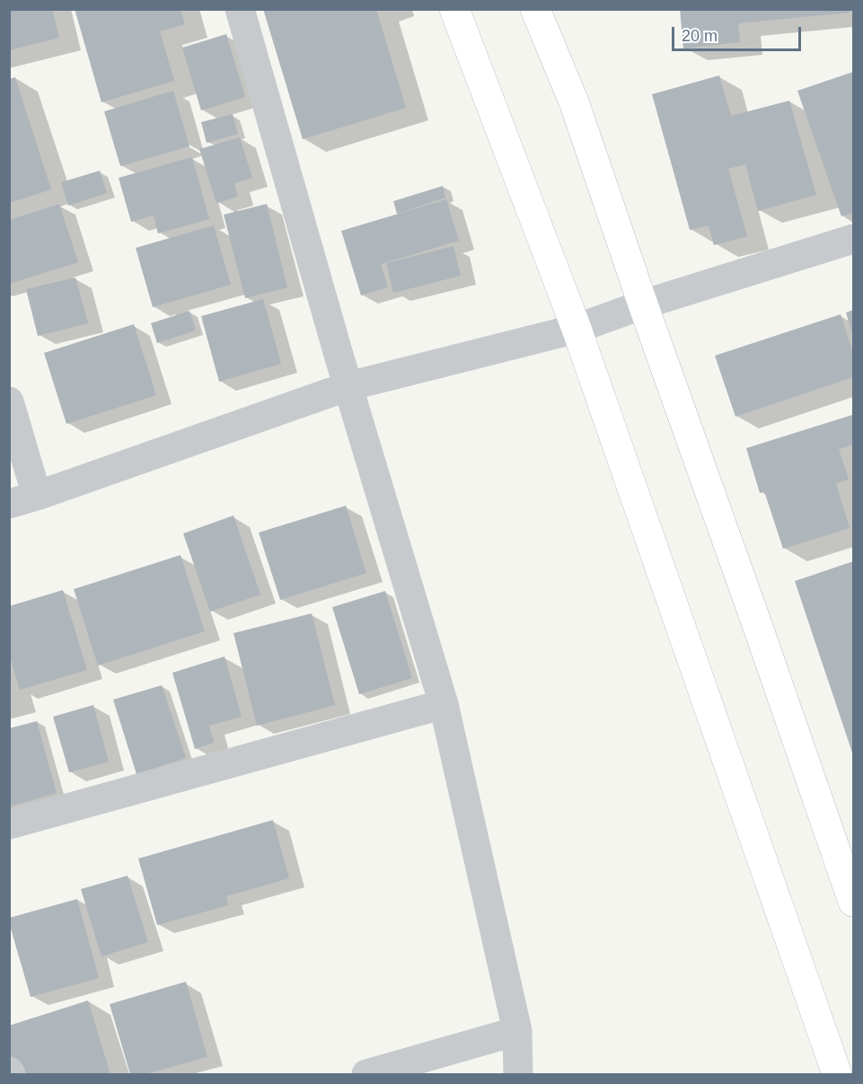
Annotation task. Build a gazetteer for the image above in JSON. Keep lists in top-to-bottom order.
{
  "scale_bar": "20 m"
}
